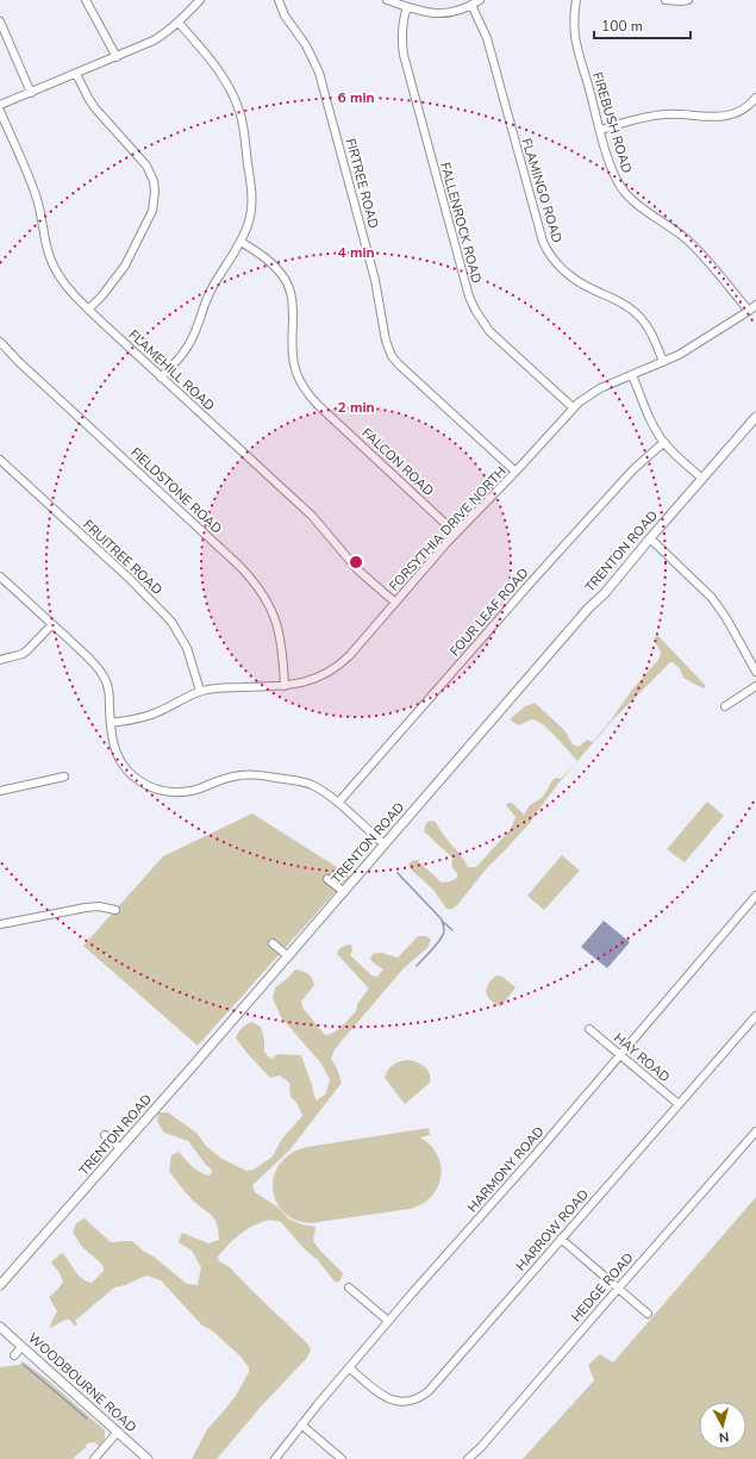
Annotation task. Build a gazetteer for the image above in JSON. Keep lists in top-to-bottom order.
{
  "streets": {
    "main road": ["TRENTON ROAD", "WOODBOURNE ROAD"],
    "street": [
      "FIREBUSH ROAD",
      "FIRTREE ROAD",
      "FLAMINGO ROAD",
      "FALLENROCK ROAD",
      "FLAMEHILL ROAD",
      "FALCON ROAD",
      "FIELDSTONE ROAD",
      "FORSYTHIA DRIVE NORTH",
      "FRUITREE ROAD",
      "FOUR LEAF ROAD",
      "HAY ROAD",
      "HARMONY ROAD",
      "HARROW ROAD",
      "HEDGE ROAD"
    ]
  },
  "crossings": [
    ["FIREBUSH ROAD", "FORSYTHIA DRIVE NORTH"],
    ["FIRTREE ROAD", "FORSYTHIA DRIVE NORTH"],
    ["FLAMINGO ROAD", "FORSYTHIA DRIVE NORTH"],
    ["FALLENROCK ROAD", "FORSYTHIA DRIVE NORTH"],
    ["FLAMEHILL ROAD", "FORSYTHIA DRIVE NORTH"],
    ["FALCON ROAD", "FORSYTHIA DRIVE NORTH"],
    ["FIELDSTONE ROAD", "FORSYTHIA DRIVE NORTH"],
    ["FORSYTHIA DRIVE NORTH", "FRUITREE ROAD"],
    ["HAY ROAD", "HARMONY ROAD"],
    ["HAY ROAD", "HARROW ROAD"],
    ["HARMONY ROAD", "HARROW ROAD"]
  ],
  "scale_bar": "100 m",
  "north": "bottom",
  "rings": ["6 min", "4 min", "2 min"]
}
